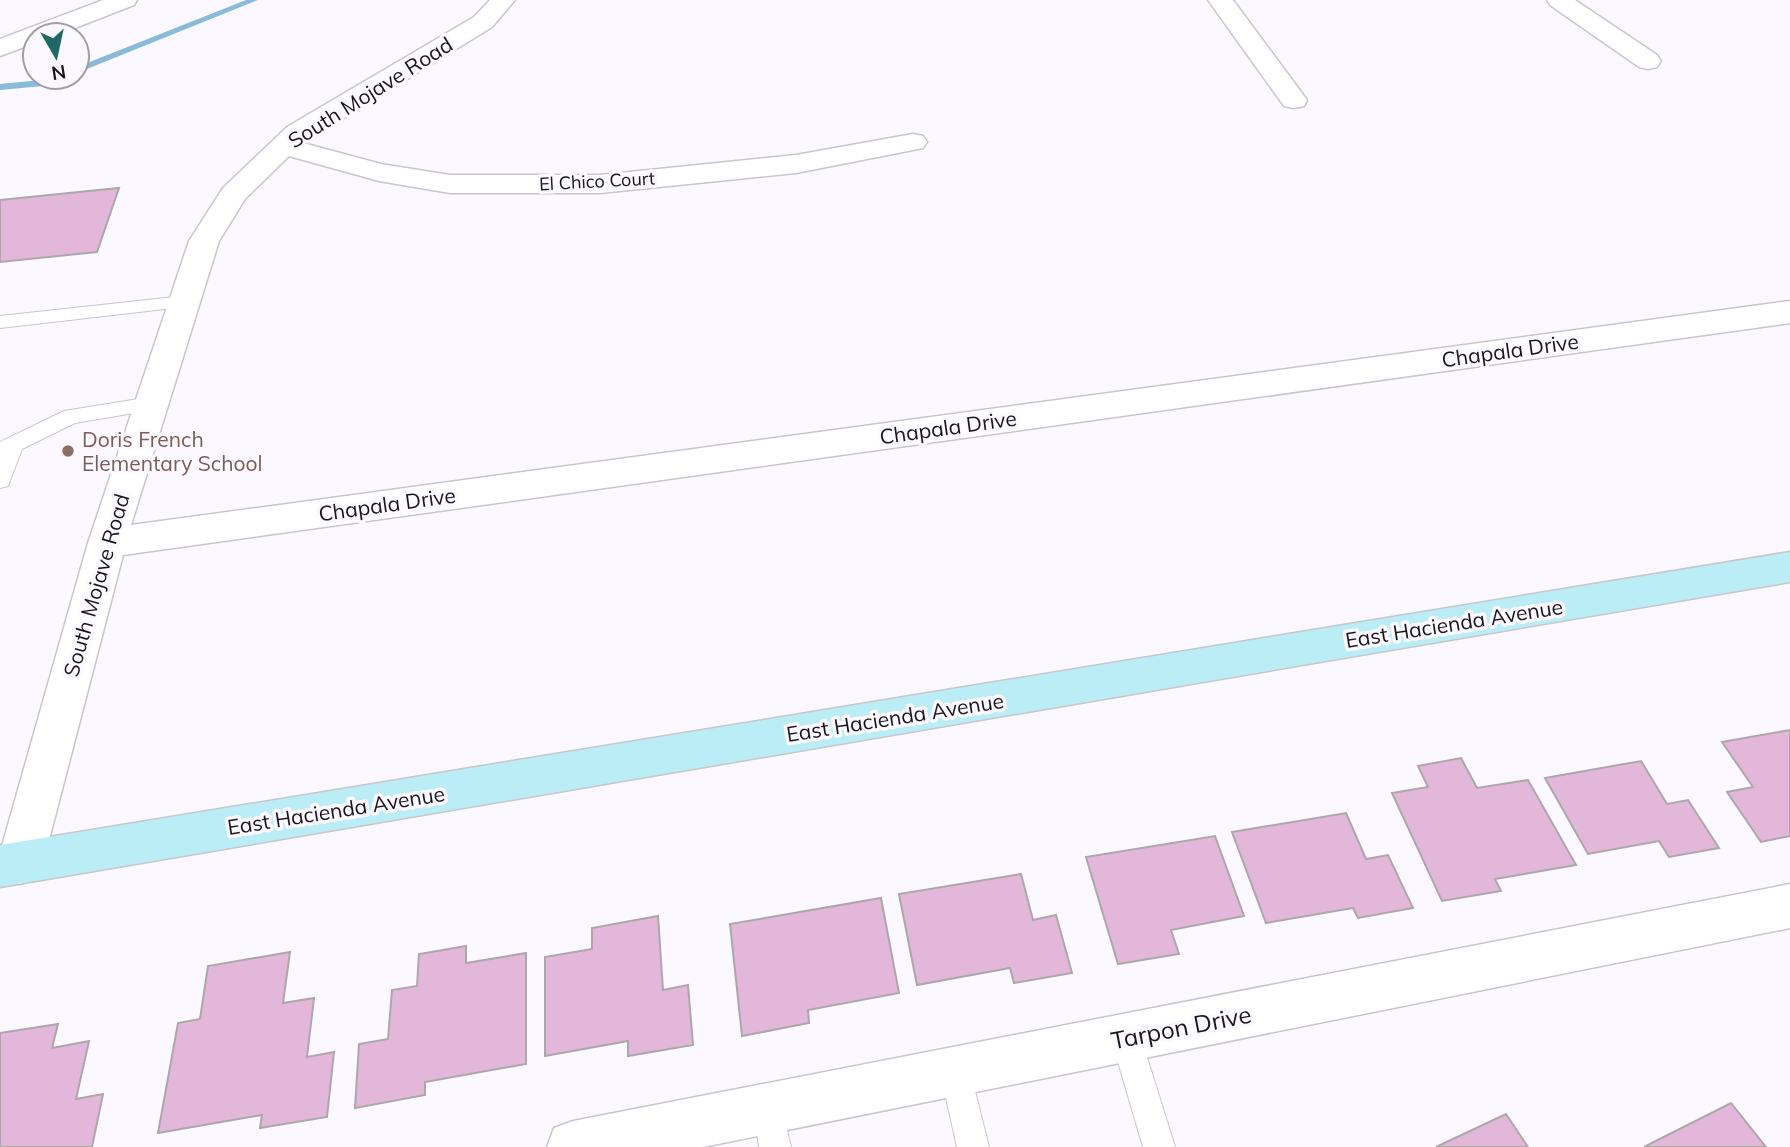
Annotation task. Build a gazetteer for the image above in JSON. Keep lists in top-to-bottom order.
{
  "streets": {
    "main road": ["East Hacienda Avenue"],
    "street": [
      "South Mojave Road",
      "El Chico Court",
      "Chapala Drive",
      "Tarpon Drive"
    ]
  },
  "crossings": [
    ["South Mojave Road", "El Chico Court"],
    ["South Mojave Road", "Chapala Drive"],
    ["South Mojave Road", "East Hacienda Avenue"]
  ],
  "places": ["Doris French Elementary School"],
  "north": "bottom"
}
